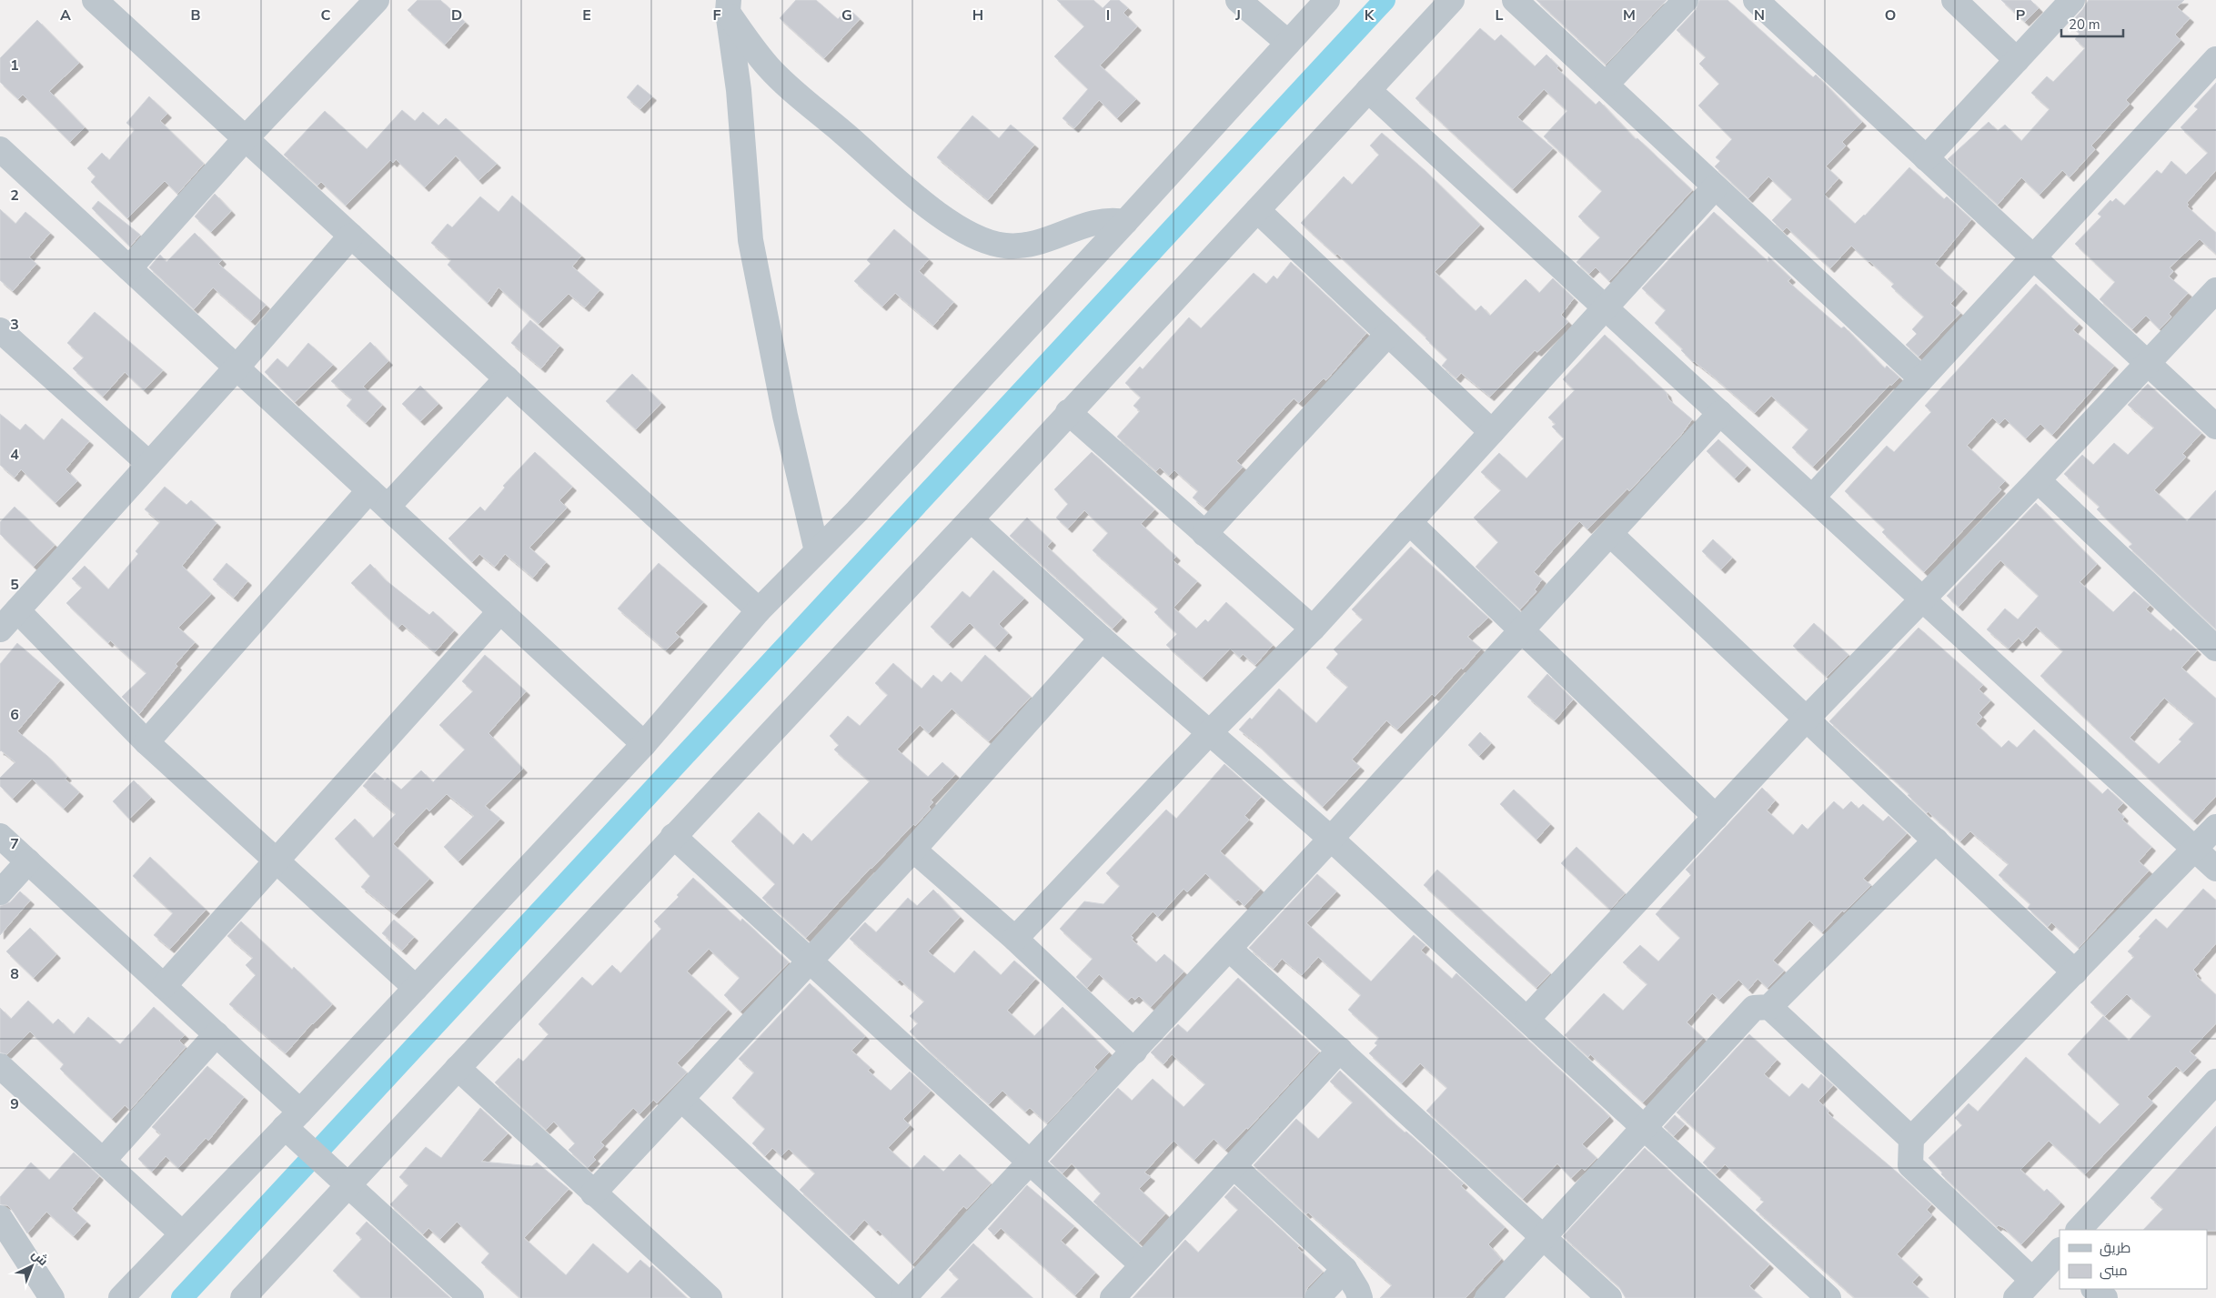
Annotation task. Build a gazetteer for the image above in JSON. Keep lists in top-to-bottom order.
{
  "legend": ["طريق", "مبنى"],
  "scale_bar": "20 m",
  "north": "top right",
  "grid": {
    "columns": [
      "A",
      "B",
      "C",
      "D",
      "E",
      "F",
      "G",
      "H",
      "I",
      "J",
      "K",
      "L",
      "M",
      "N",
      "O",
      "P"
    ],
    "rows": [
      "1",
      "2",
      "3",
      "4",
      "5",
      "6",
      "7",
      "8",
      "9"
    ]
  }
}
